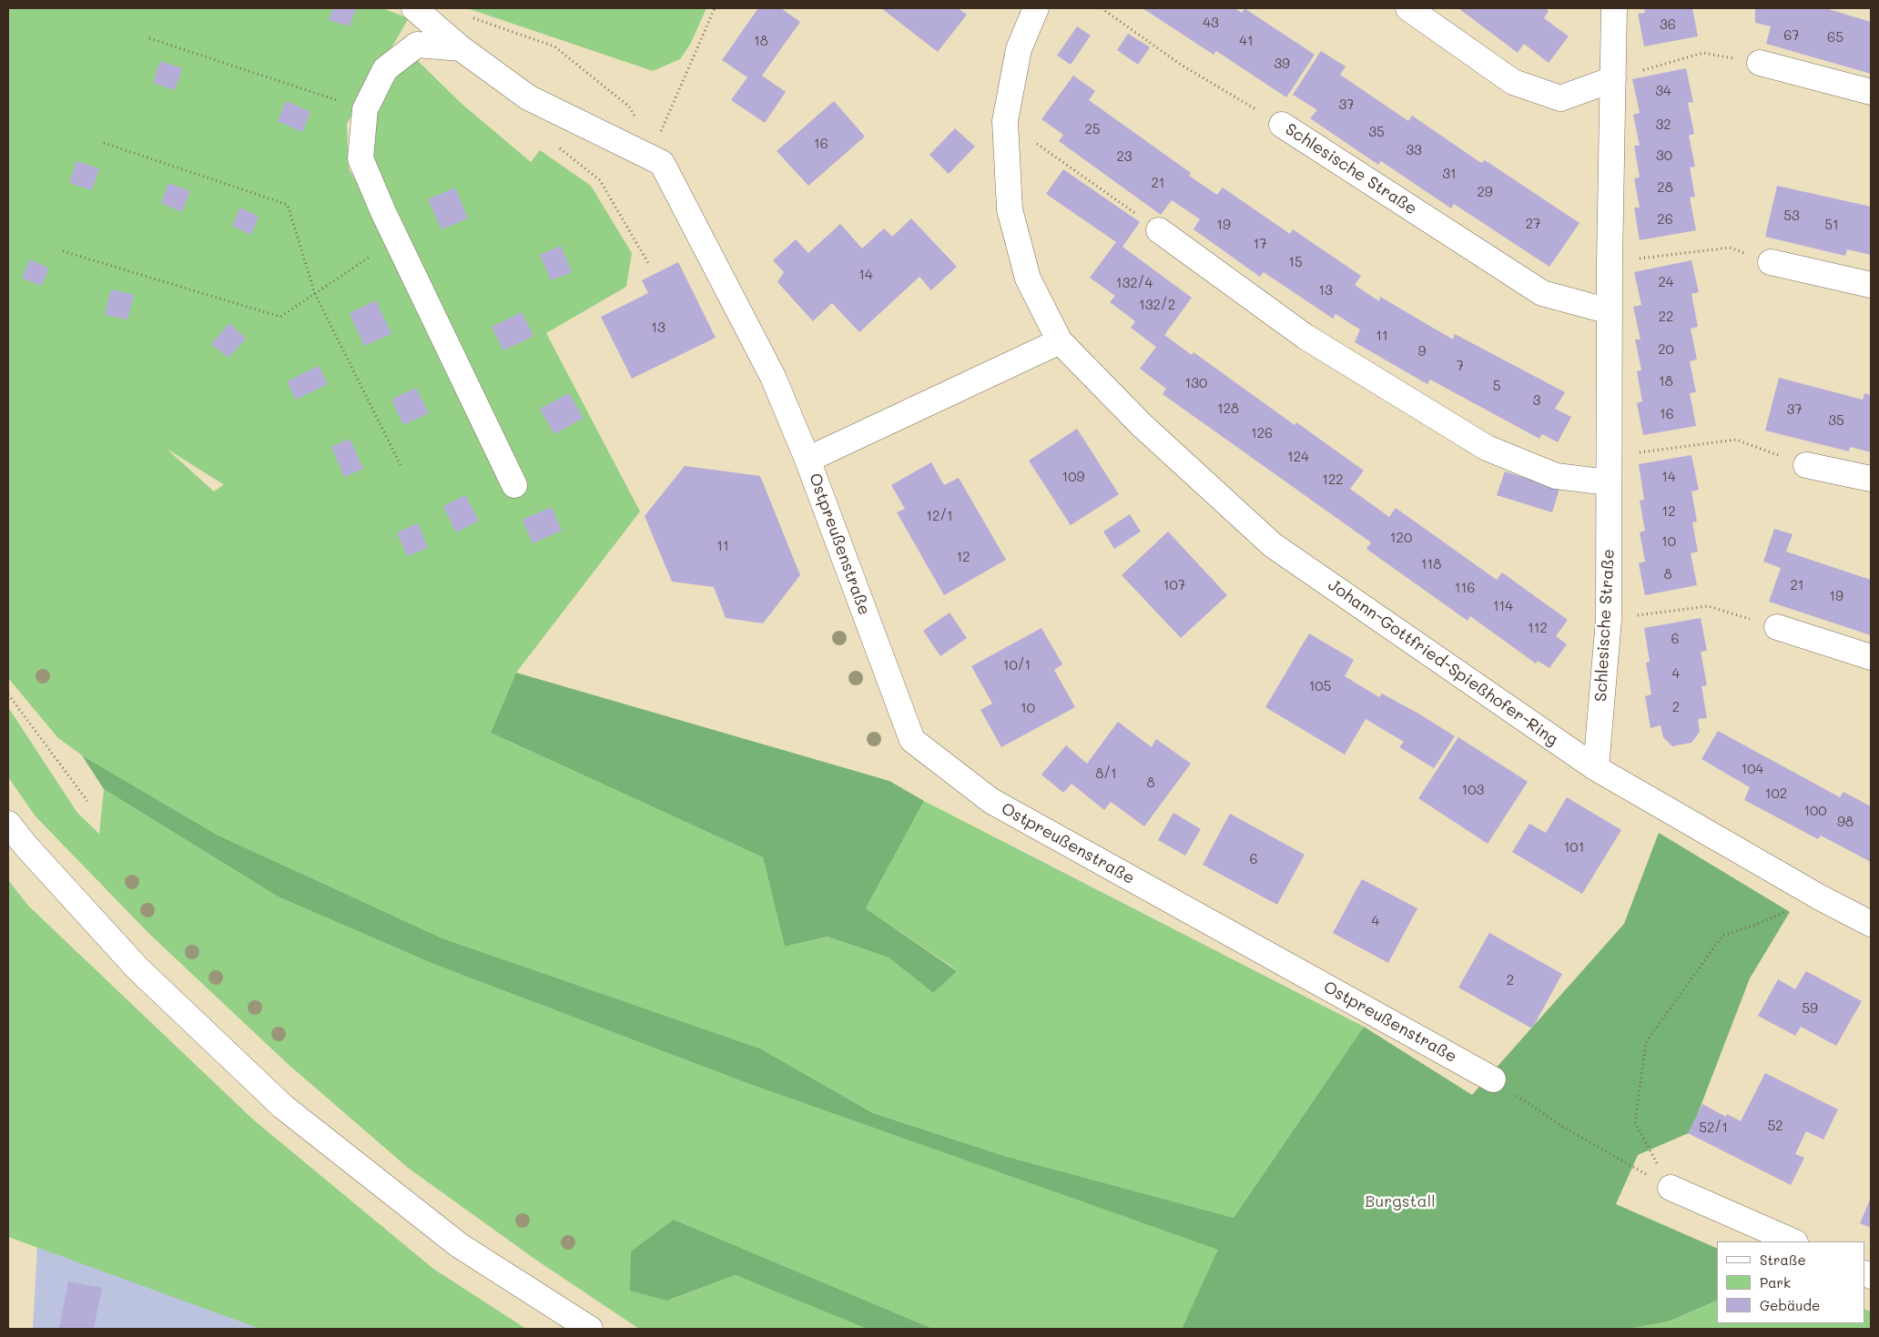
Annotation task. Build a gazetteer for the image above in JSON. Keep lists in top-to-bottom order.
{
  "streets": {
    "main road": ["Schlesische Straße", "Ostpreußenstraße", "Johann-Gottfried-Spießhofer-Ring"]
  },
  "crossings": [
    ["Schlesische Straße", "Johann-Gottfried-Spießhofer-Ring"],
    ["Ostpreußenstraße", "Johann-Gottfried-Spießhofer-Ring"]
  ],
  "parks": ["Burgstall"],
  "house_numbers": [
    "43",
    "36",
    "67",
    "65",
    "18",
    "41",
    "39",
    "34",
    "37",
    "32",
    "25",
    "35",
    "16",
    "33",
    "30",
    "23",
    "31",
    "21",
    "28",
    "29",
    "53",
    "26",
    "27",
    "19",
    "51",
    "17",
    "15",
    "14",
    "24",
    "132/4",
    "13",
    "132/2",
    "22",
    "13",
    "11",
    "20",
    "9",
    "7",
    "18",
    "130",
    "5",
    "3",
    "128",
    "37",
    "16",
    "35",
    "126",
    "124",
    "109",
    "14",
    "122",
    "12",
    "12/1",
    "120",
    "10",
    "11",
    "12",
    "118",
    "8",
    "107",
    "21",
    "116",
    "19",
    "114",
    "112",
    "6",
    "10/1",
    "4",
    "105",
    "2",
    "10",
    "104",
    "8/1",
    "8",
    "103",
    "102",
    "100",
    "98",
    "101",
    "6",
    "4",
    "2",
    "59",
    "52",
    "52/1"
  ],
  "legend": ["Straße", "Park", "Gebäude"]
}
